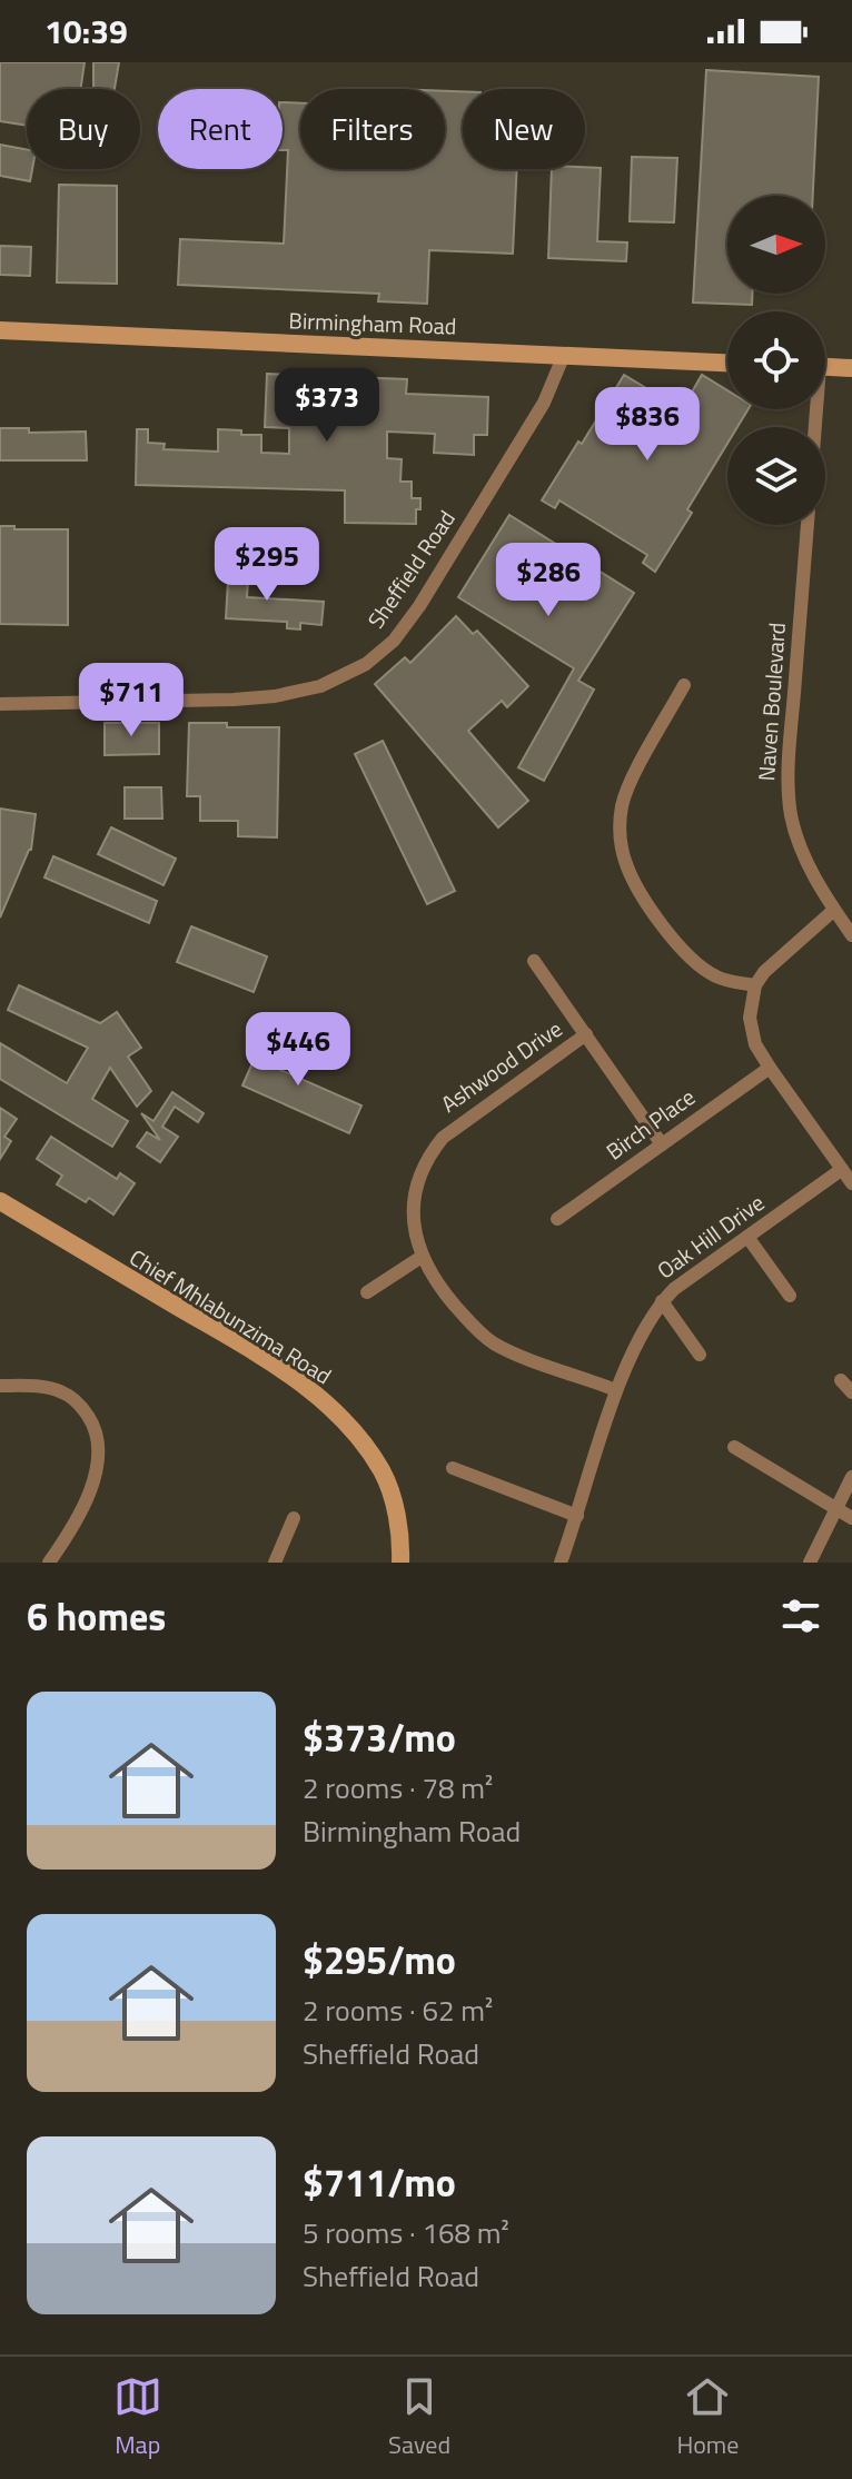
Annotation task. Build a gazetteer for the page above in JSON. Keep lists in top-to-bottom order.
{
  "streets": {
    "street": [
      "Birmingham Road",
      "Sheffield Road",
      "Naven Boulevard",
      "Ashwood Drive",
      "Birch Place",
      "Oak Hill Drive",
      "Chief Mhlabunzima Road"
    ]
  },
  "crossings": [
    ["Birmingham Road", "Sheffield Road"],
    ["Ashwood Drive", "Oak Hill Drive"]
  ],
  "north": "right",
  "page": {
    "status": "10:39",
    "chip": [
      "Buy",
      "Rent",
      "Filters",
      "New"
    ],
    "price": [
      "$373",
      "$836",
      "$295",
      "$286",
      "$711",
      "$446"
    ],
    "heading": "6 homes",
    "list": [
      {
        "name": "$373/mo",
        "note": "2 rooms · 78 m² · Birmingham Road"
      },
      {
        "name": "$295/mo",
        "note": "2 rooms · 62 m² · Sheffield Road"
      },
      {
        "name": "$711/mo",
        "note": "5 rooms · 168 m² · Sheffield Road"
      }
    ],
    "tabs": ["Map", "Saved", "Home"]
  }
}
